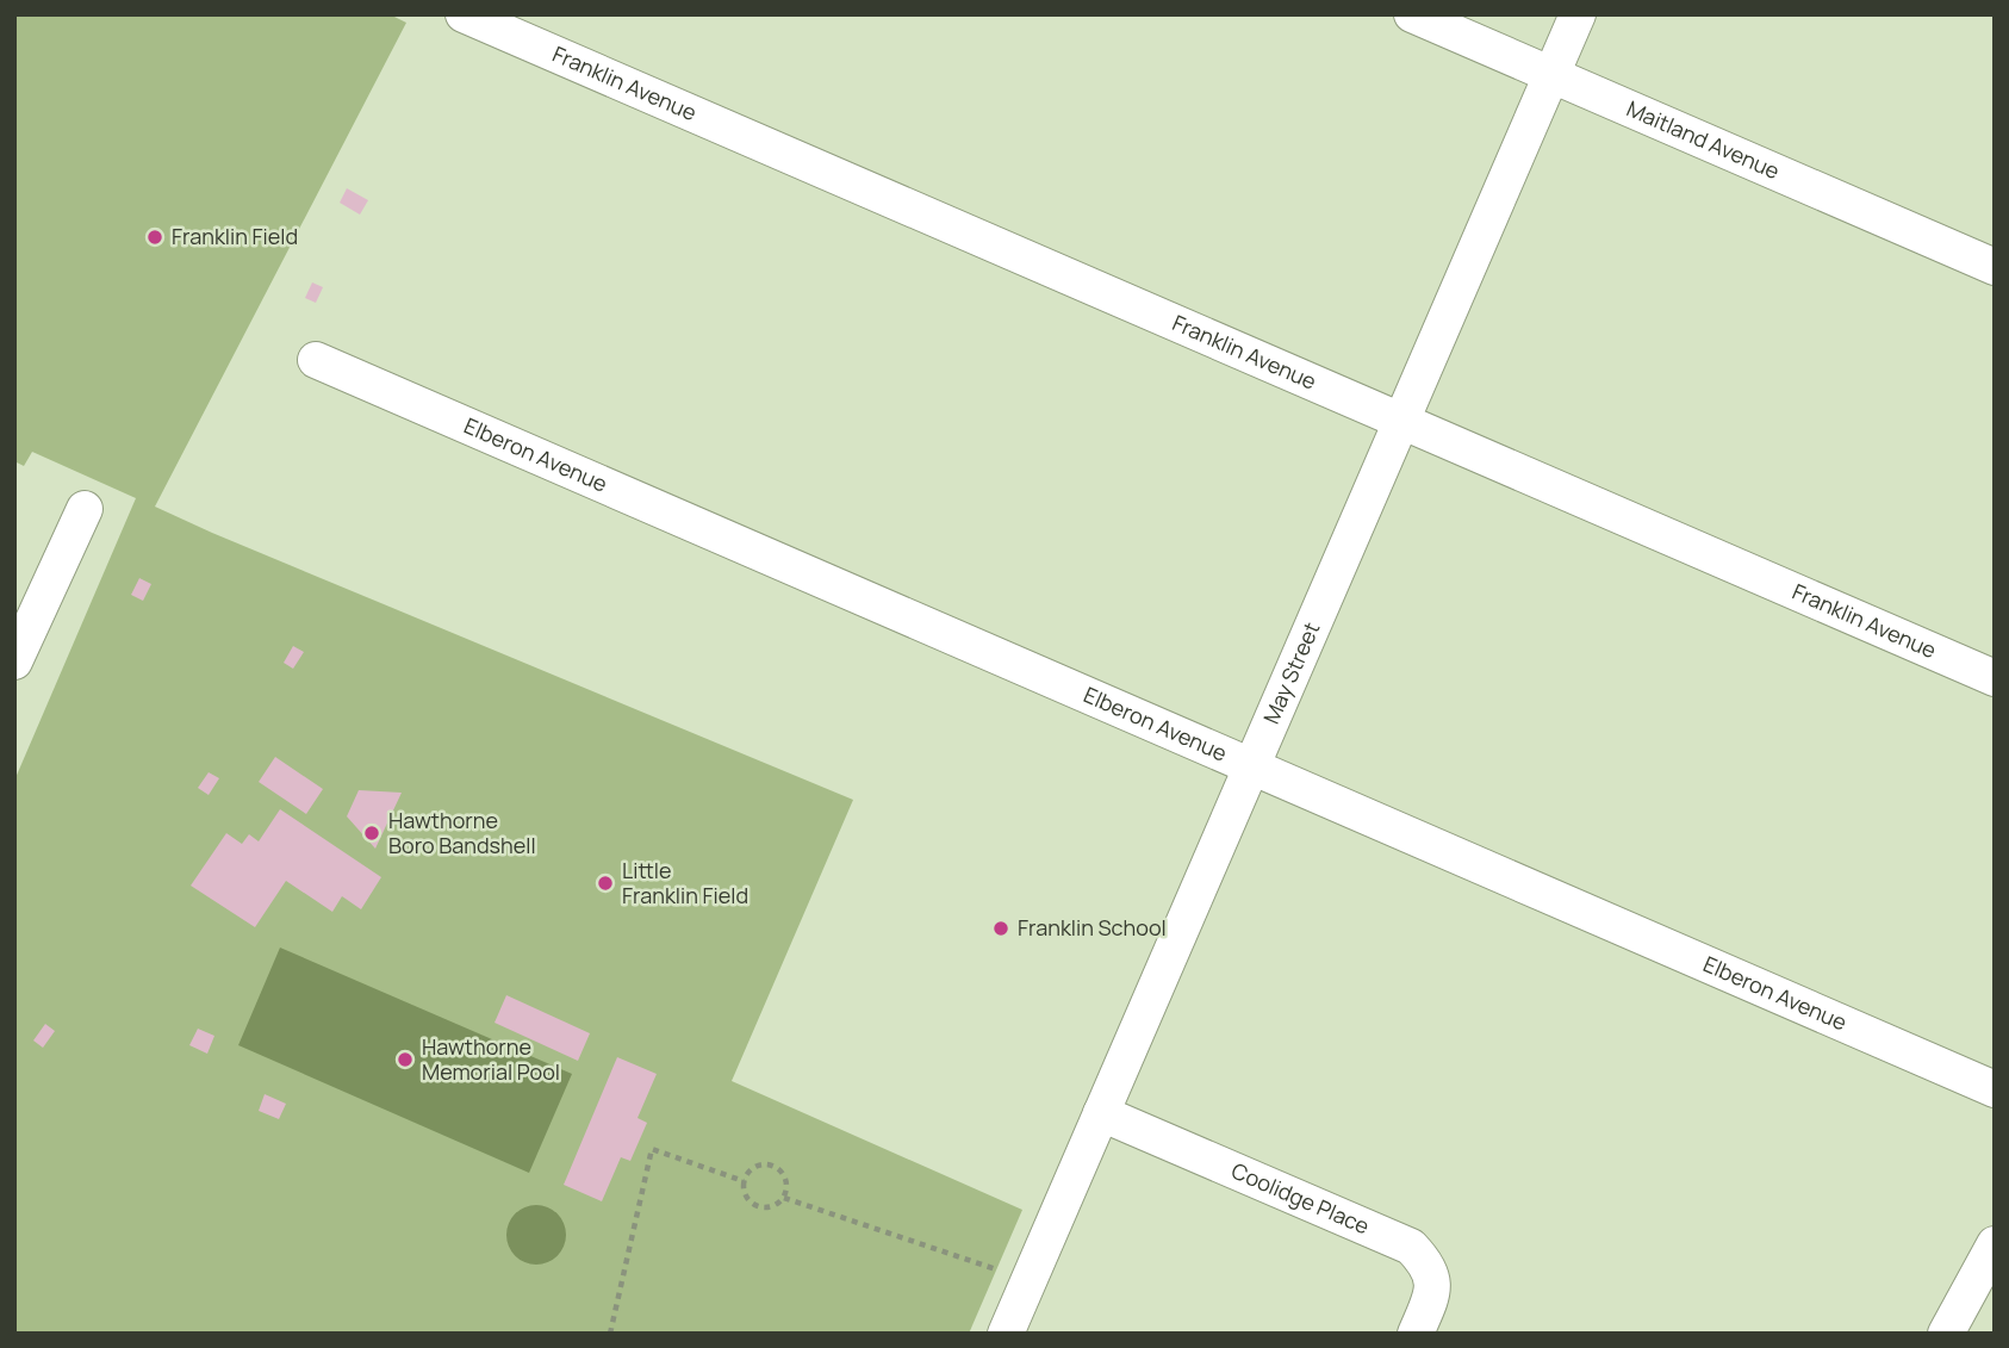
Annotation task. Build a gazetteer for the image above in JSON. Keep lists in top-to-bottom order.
{
  "streets": {
    "street": [
      "Franklin Avenue",
      "Maitland Avenue",
      "Elberon Avenue",
      "May Street",
      "Coolidge Place"
    ]
  },
  "crossings": [
    ["Franklin Avenue", "May Street"],
    ["Maitland Avenue", "May Street"],
    ["Elberon Avenue", "May Street"],
    ["May Street", "Coolidge Place"]
  ],
  "places": [
    "Franklin Field",
    "Hawthorne Boro Bandshell",
    "Little Franklin Field",
    "Franklin School",
    "Hawthorne Memorial Pool"
  ]
}
